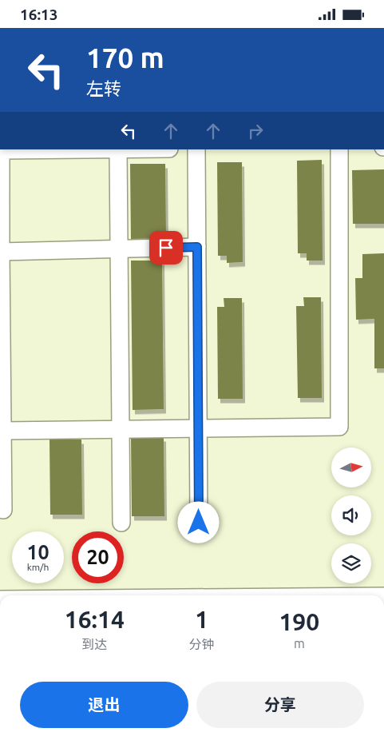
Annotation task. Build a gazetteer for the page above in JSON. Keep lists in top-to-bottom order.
{
  "north": "right",
  "page": {
    "status": "16:13",
    "turn": ["170 m", "左转"],
    "speed": "10 km/h",
    "limit": "20",
    "eta": [
      "16:14",
      "到达",
      "1",
      "分钟",
      "190",
      "m"
    ],
    "buttons": ["退出", "分享"]
  }
}
